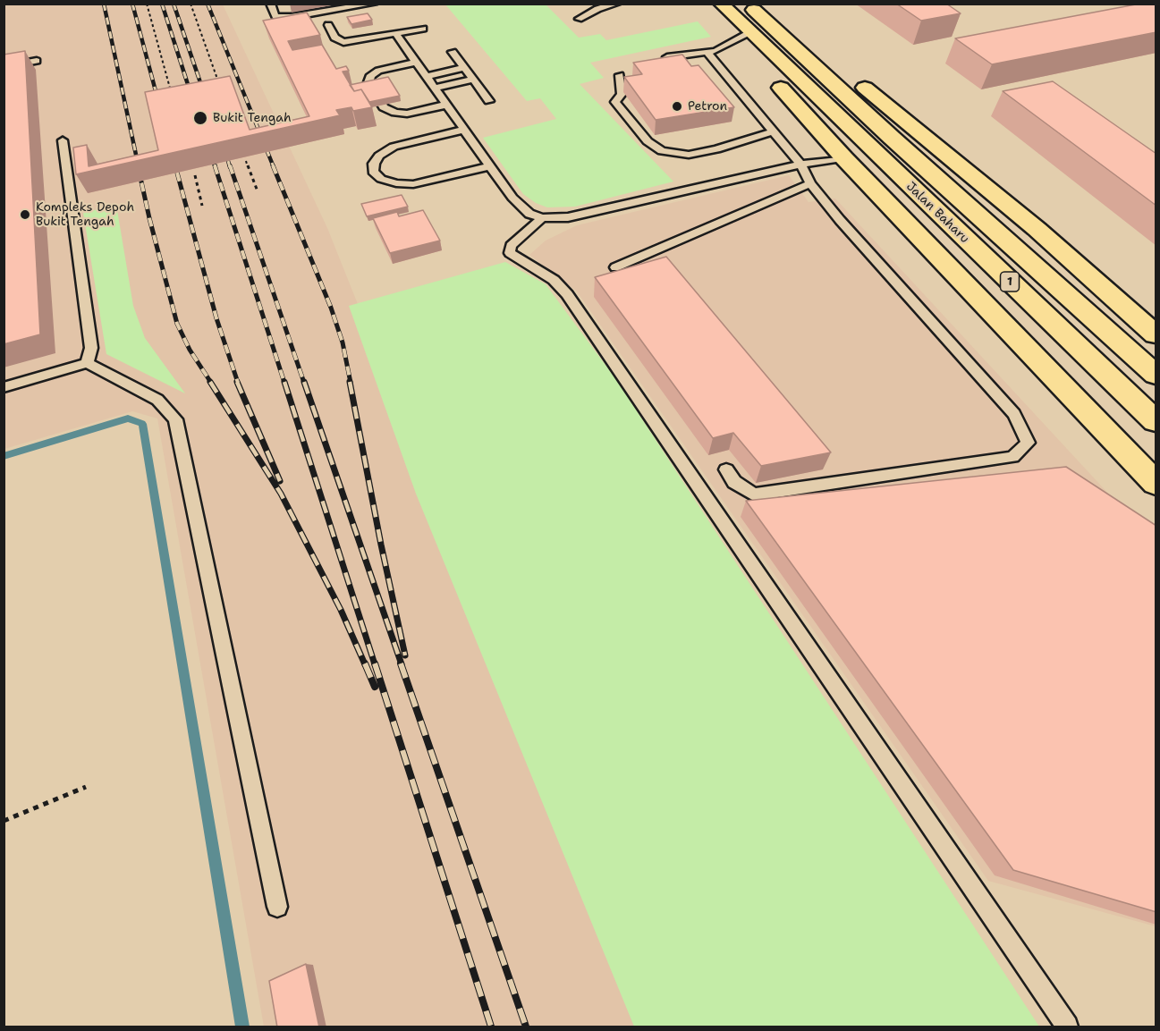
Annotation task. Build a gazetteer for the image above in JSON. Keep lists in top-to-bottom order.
{
  "streets": {
    "highway": ["Jalan Baharu", "1"]
  },
  "places": ["Petron", "Bukit Tengah", "Kompleks Depoh Bukit Tengah"]
}
